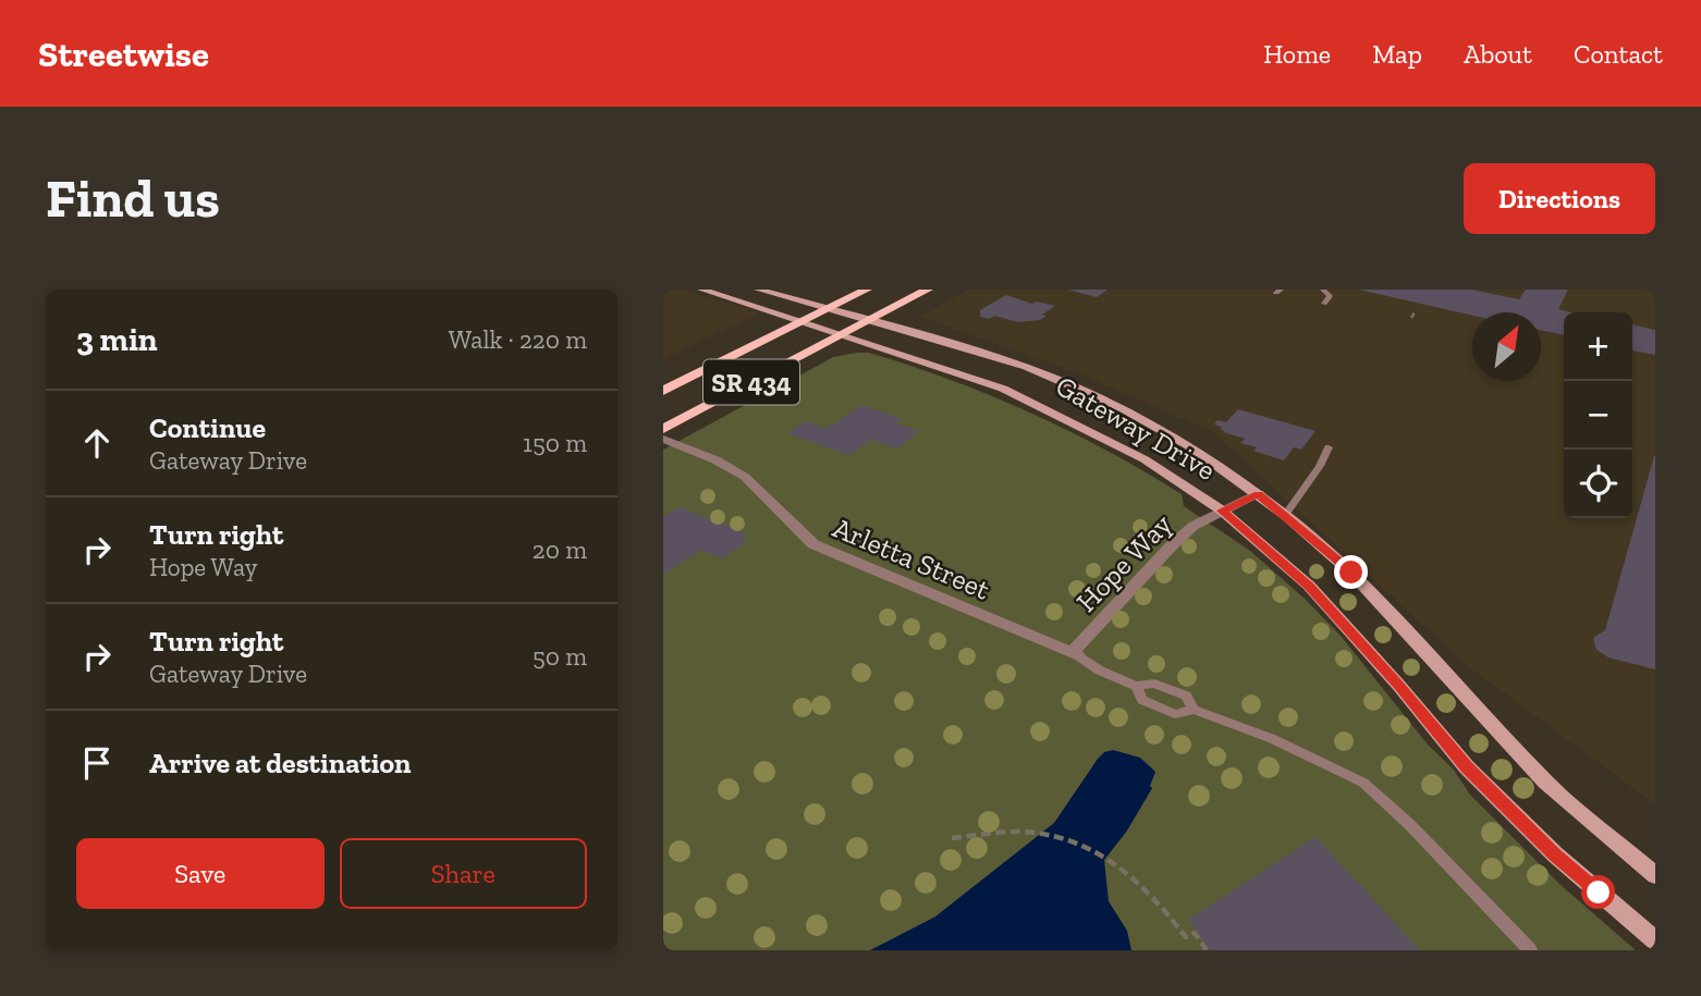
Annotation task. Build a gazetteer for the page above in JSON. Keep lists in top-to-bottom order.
{
  "streets": {
    "main road": ["SR 434"],
    "street": ["Gateway Drive", "Arletta Street", "Hope Way"]
  },
  "crossings": [
    ["SR 434", "Gateway Drive"],
    ["Gateway Drive", "Hope Way"],
    ["Arletta Street", "Hope Way"]
  ],
  "north": "top right",
  "page": {
    "header": "Streetwise",
    "nav": [
      "Home",
      "Map",
      "About",
      "Contact"
    ],
    "buttons": [
      "Directions",
      ["Save", "Share"]
    ],
    "title": "Find us",
    "heading": ["3 min", "Walk · 220 m"],
    "map_buttons": ["+", "−"],
    "list": [
      ["Continue", "Gateway Drive", "150 m"],
      ["Turn right", "Hope Way", "20 m"],
      ["Turn right", "Gateway Drive", "50 m"],
      "Arrive at destination"
    ]
  }
}
